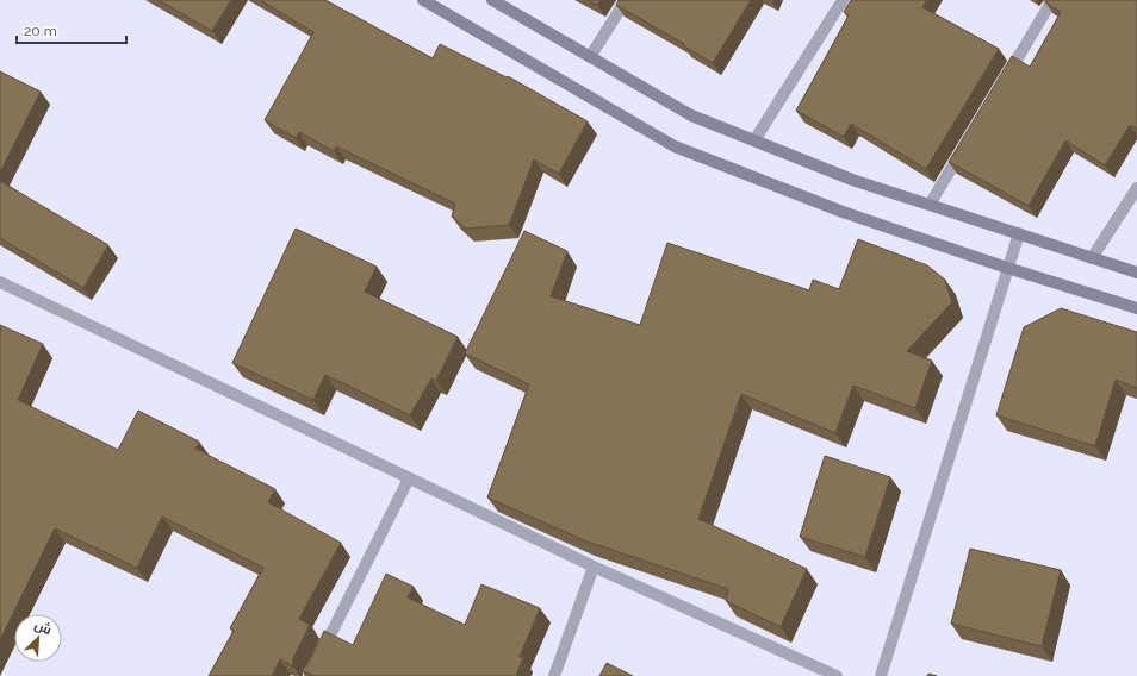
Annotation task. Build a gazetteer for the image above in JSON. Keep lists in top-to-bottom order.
{
  "scale_bar": "20 m",
  "north": "top right"
}
